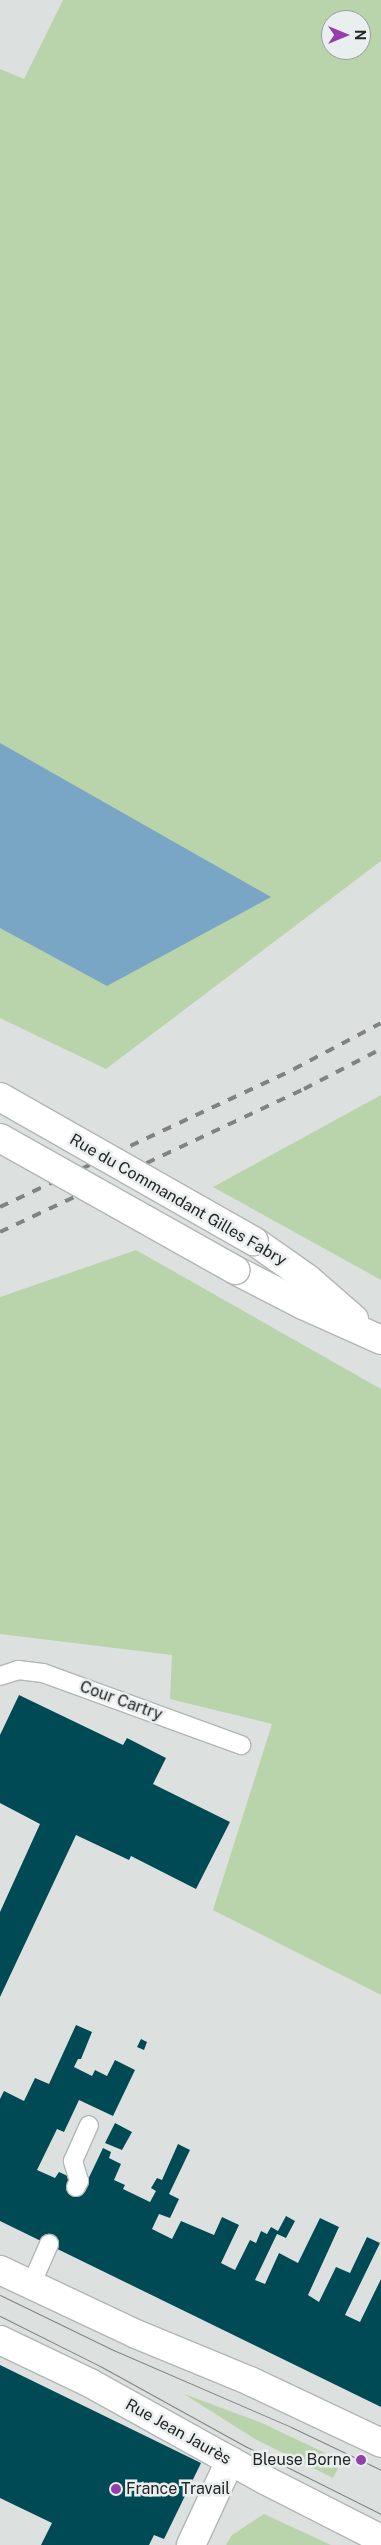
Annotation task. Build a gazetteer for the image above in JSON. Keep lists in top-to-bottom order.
{
  "streets": {
    "street": ["Rue du Commandant Gilles Fabry", "Rue Jean Jaurès"],
    "lane": ["Cour Cartry"]
  },
  "places": ["Bleuse Borne", "France Travail"],
  "north": "right"
}
